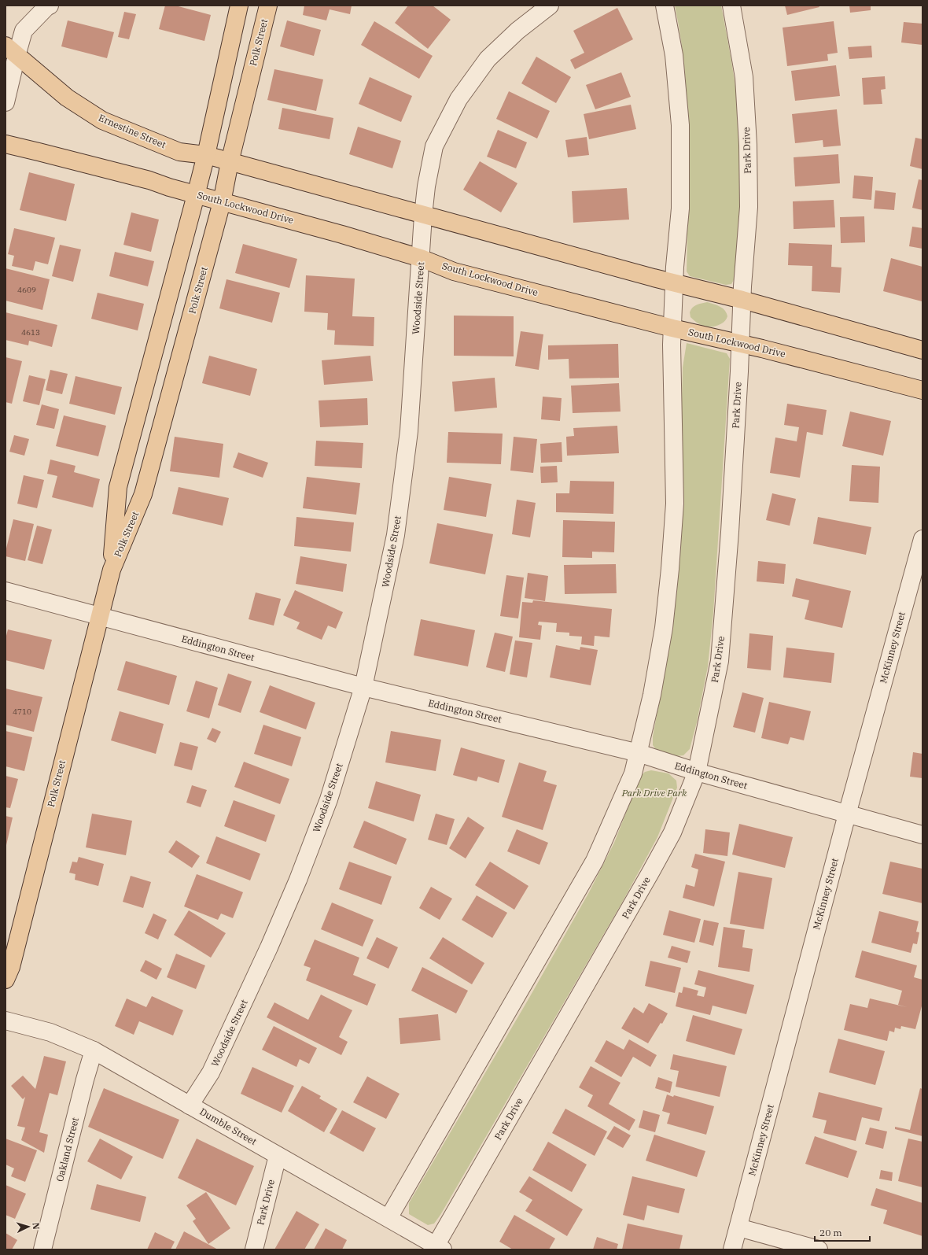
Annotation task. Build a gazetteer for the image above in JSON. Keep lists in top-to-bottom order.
{
  "streets": {
    "main road": ["Polk Street", "Ernestine Street", "South Lockwood Drive"],
    "street": [
      "Park Drive",
      "Woodside Street",
      "McKinney Street",
      "Eddington Street",
      "Dumble Street",
      "Oakland Street"
    ]
  },
  "crossings": [
    ["Polk Street", "Ernestine Street"],
    ["Polk Street", "South Lockwood Drive"],
    ["Polk Street", "Eddington Street"],
    ["Park Drive", "South Lockwood Drive"],
    ["Park Drive", "Eddington Street"],
    ["Park Drive", "Dumble Street"],
    ["South Lockwood Drive", "Woodside Street"],
    ["Woodside Street", "Eddington Street"],
    ["Woodside Street", "Dumble Street"],
    ["McKinney Street", "Eddington Street"],
    ["Dumble Street", "Oakland Street"]
  ],
  "parks": ["Park Drive Park"],
  "house_numbers": ["4609", "4613", "4710"],
  "scale_bar": "20 m",
  "north": "right"
}
